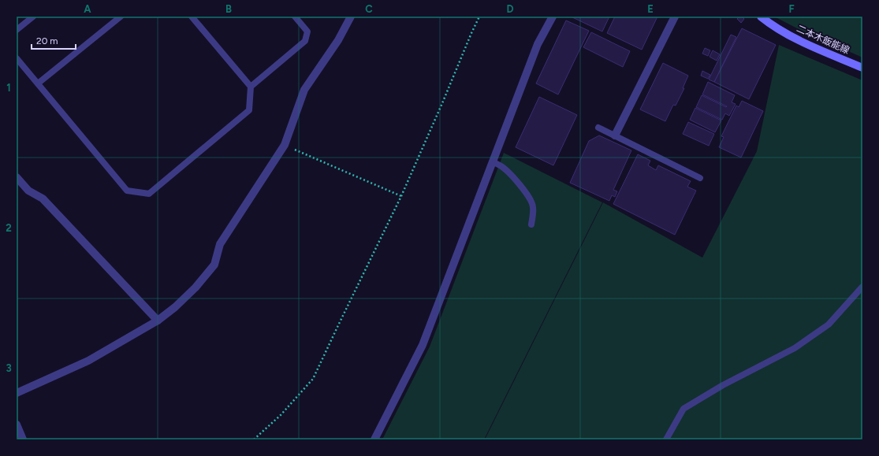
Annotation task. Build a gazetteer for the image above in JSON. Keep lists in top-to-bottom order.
{
  "streets": {
    "main road": ["二本木飯能線"]
  },
  "scale_bar": "20 m",
  "grid": {
    "columns": [
      "A",
      "B",
      "C",
      "D",
      "E",
      "F"
    ],
    "rows": ["1", "2", "3"]
  }
}
